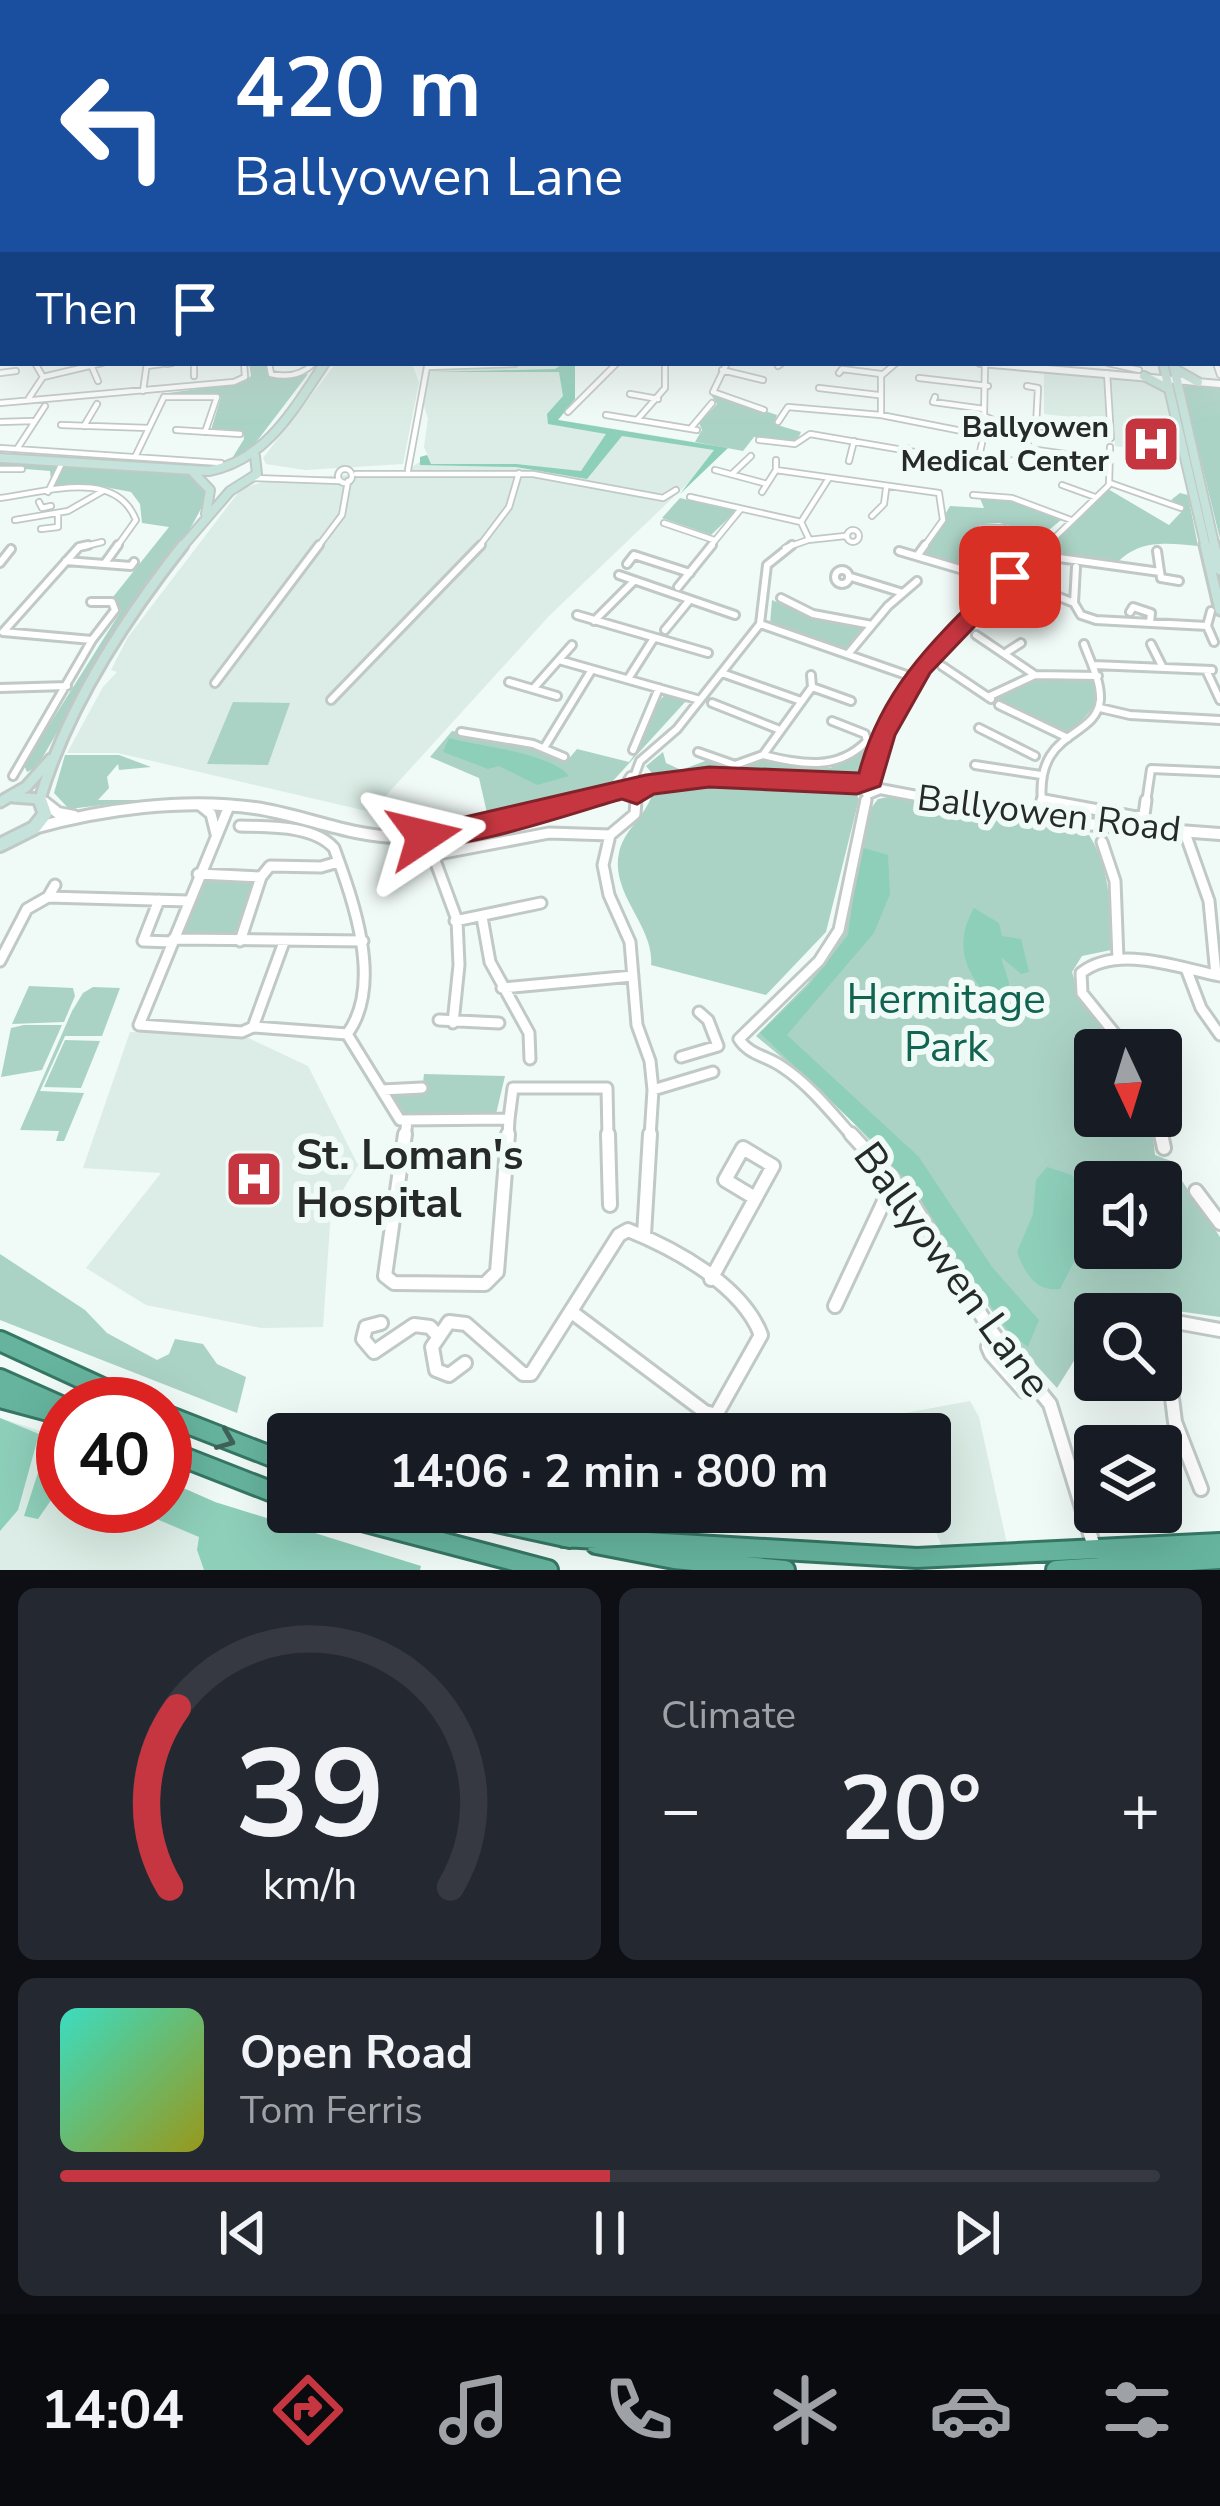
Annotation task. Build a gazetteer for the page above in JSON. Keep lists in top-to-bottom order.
{
  "streets": {
    "street": ["Ballyowen Road", "Ballyowen Lane"]
  },
  "parks": ["Hermitage Park"],
  "places": {
    "hospital": ["Ballyowen Medical Center", "St. Loman's Hospital"]
  },
  "north": "bottom",
  "page": {
    "turn": ["420 m", "Ballyowen Lane"],
    "then": "Then",
    "limit": "40",
    "trip": "14:06 · 2 min · 800 m",
    "tile": "Climate",
    "heat": ["−", "20°", "+"],
    "song": ["Open Road", "Tom Ferris"],
    "tabs": "14:04",
    "gauge": ["39", "km/h"]
  }
}
